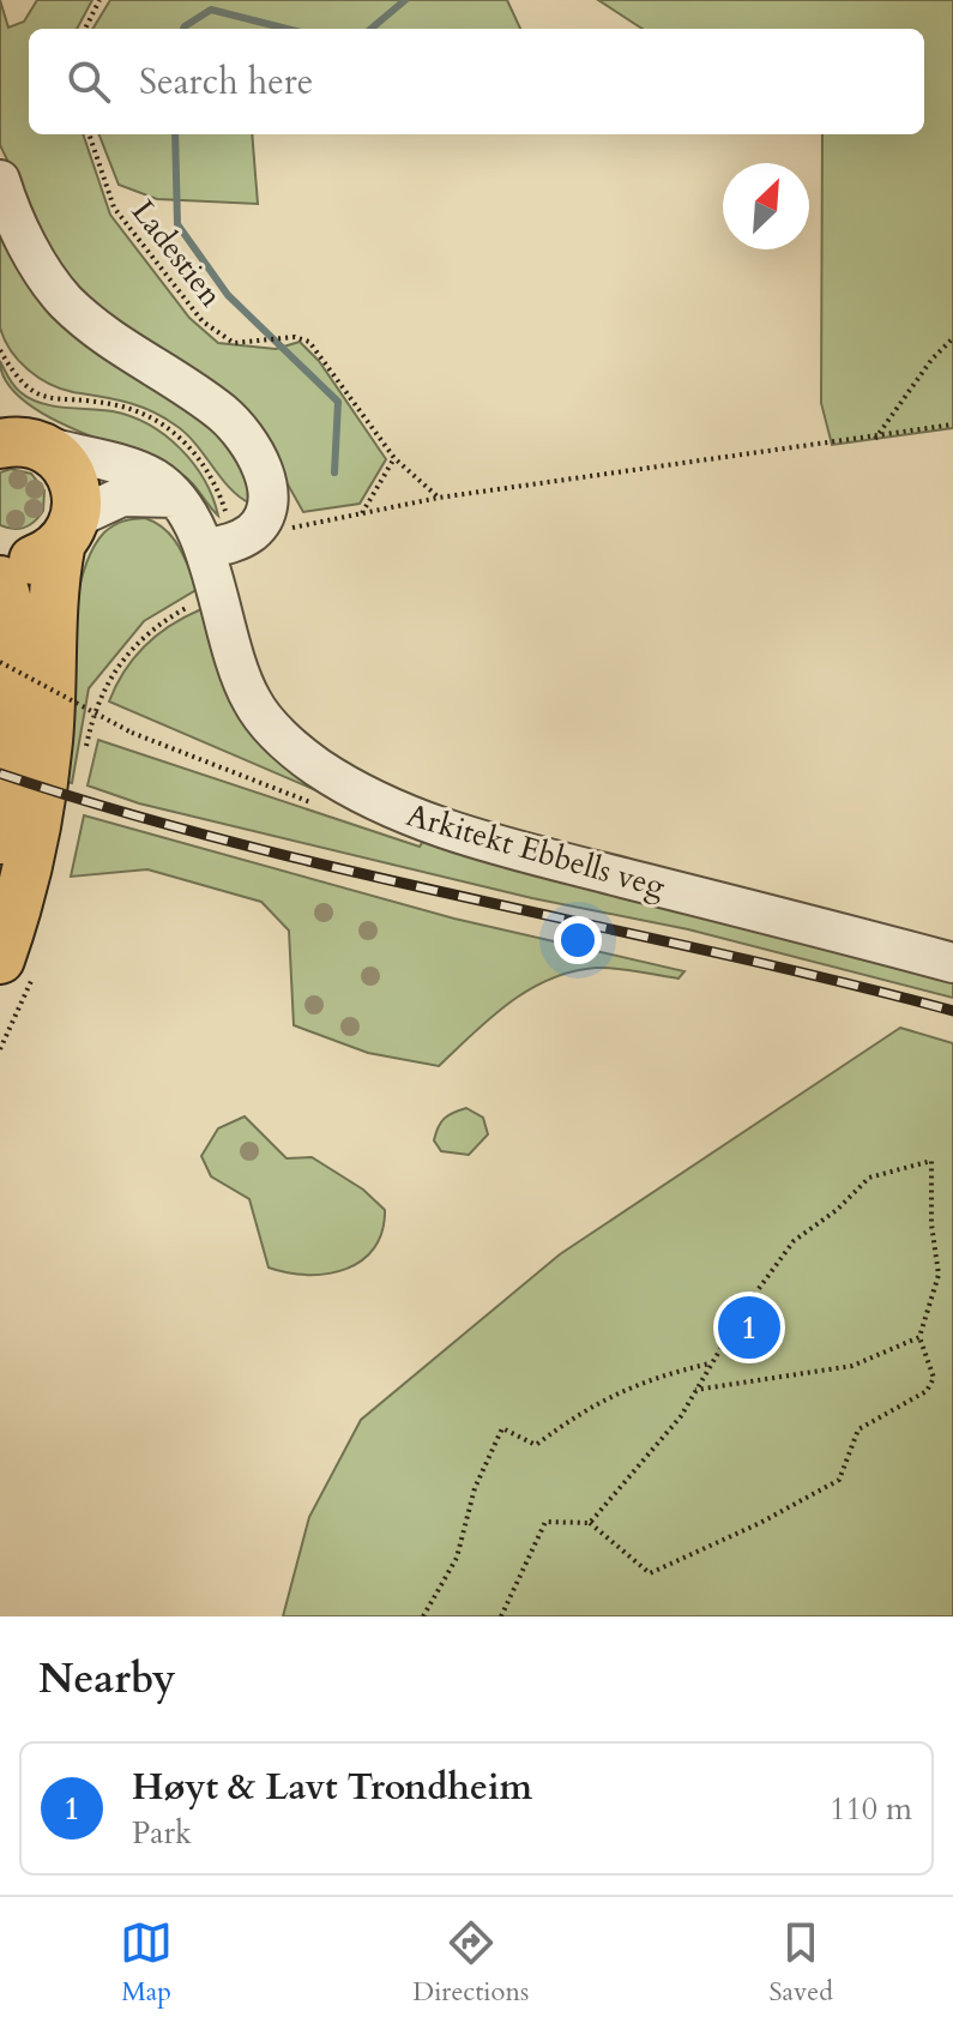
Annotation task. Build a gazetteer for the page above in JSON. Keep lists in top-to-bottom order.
{
  "streets": {
    "street": ["Arkitekt Ebbells veg"],
    "path": ["Ladestien"]
  },
  "north": "top right",
  "page": {
    "search": "Search here",
    "pins": "1",
    "heading": "Nearby",
    "list": [
      {
        "mark": "1",
        "name": "Høyt & Lavt Trondheim",
        "note": "Park",
        "value": "110 m"
      }
    ],
    "nav": ["Map", "Directions", "Saved"]
  }
}
